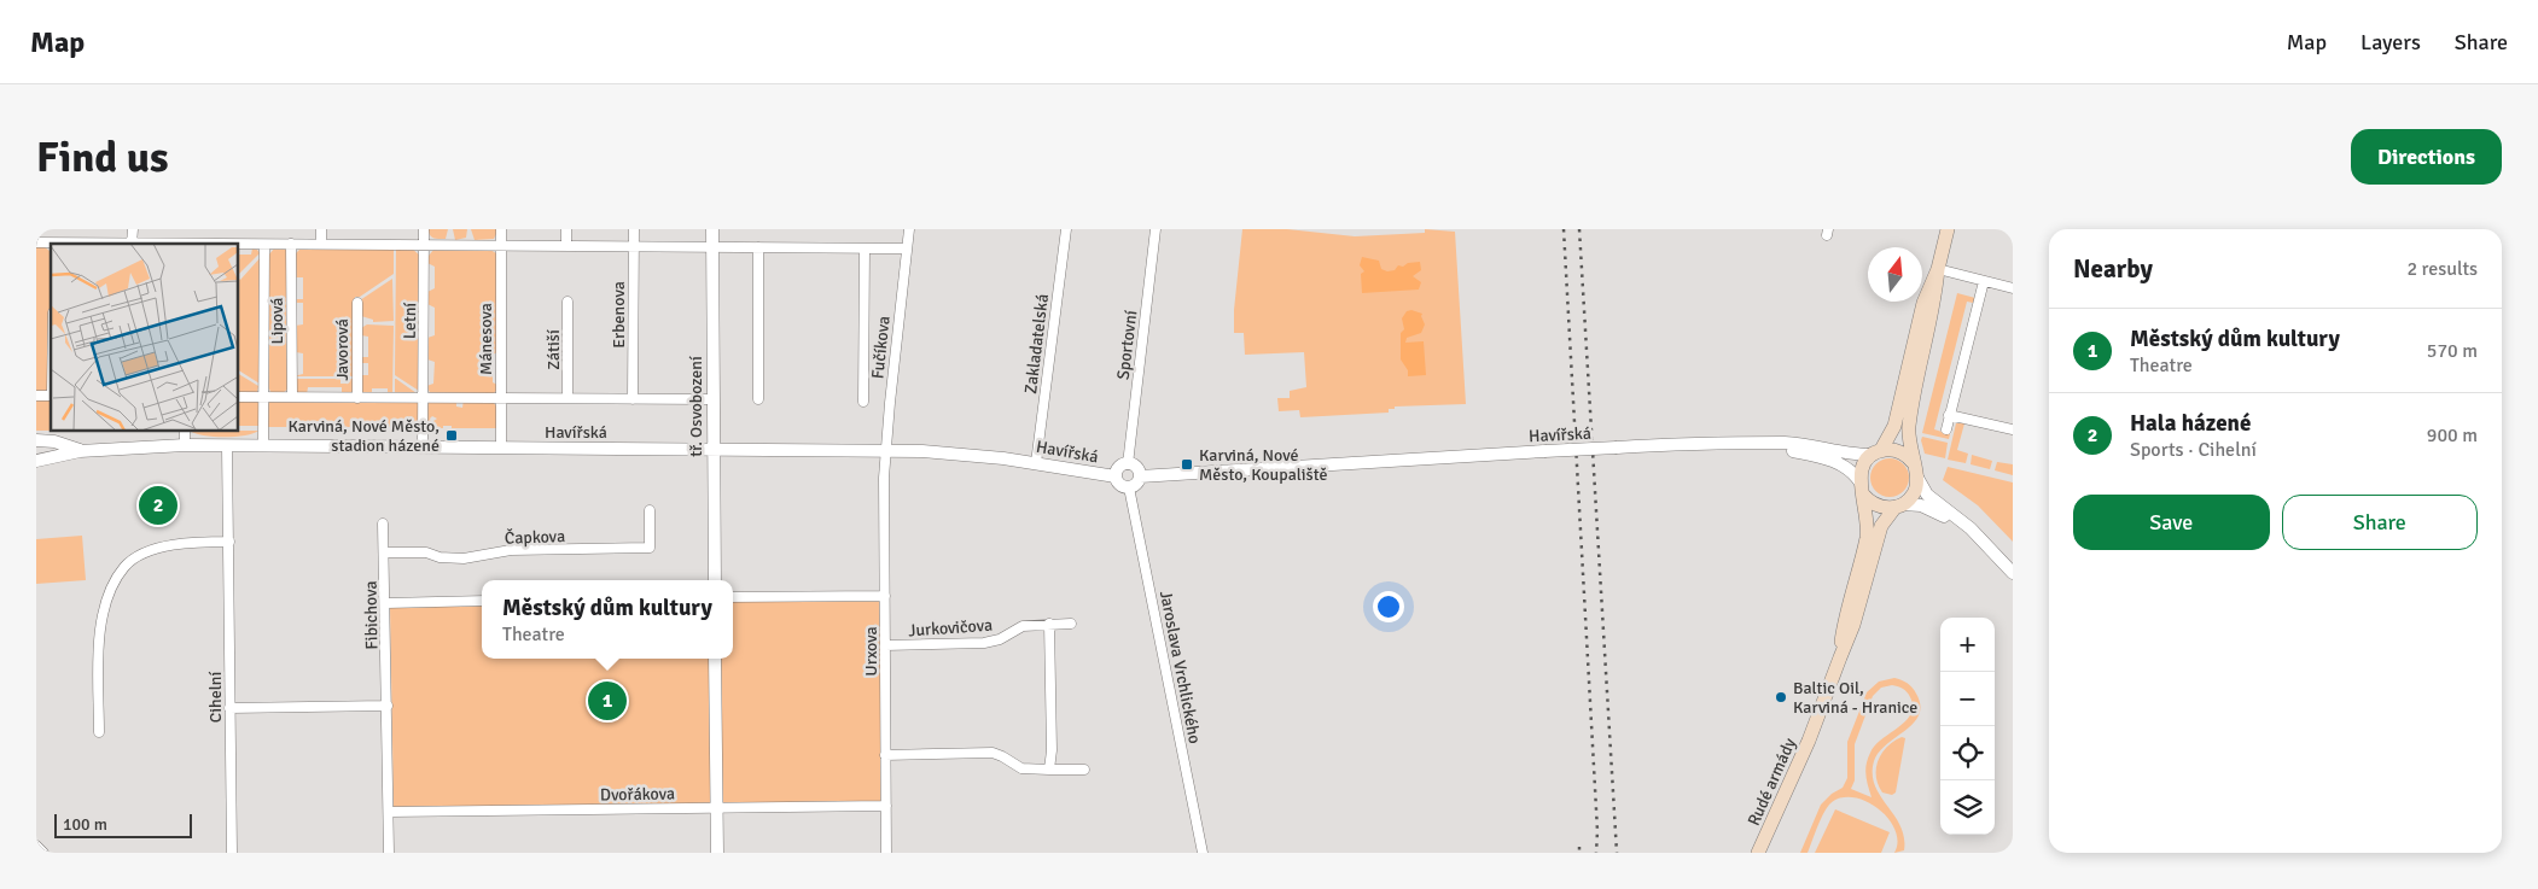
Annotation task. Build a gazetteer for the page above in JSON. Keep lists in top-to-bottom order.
{
  "streets": {
    "main road": ["Rudé armády"],
    "street": [
      "Erbenova",
      "Lipová",
      "Letní",
      "Mánesova",
      "Zakladatelská",
      "Sportovní",
      "Fučíkova",
      "Javorová",
      "Zátiší",
      "tř. Osvobození",
      "Havířská",
      "Čapkova",
      "Fibichova",
      "Jurkovičova",
      "Urxova",
      "Jaroslava Vrchlického",
      "Cihelní",
      "Dvořákova"
    ]
  },
  "crossings": [
    ["Lipová", "Havířská"],
    ["Letní", "Havířská"],
    ["Mánesova", "Havířská"],
    ["Zakladatelská", "Havířská"],
    ["Sportovní", "Havířská"],
    ["Sportovní", "Jaroslava Vrchlického"],
    ["Fučíkova", "Havířská"],
    ["Fučíkova", "Urxova"],
    ["tř. Osvobození", "Havířská"],
    ["Havířská", "Urxova"],
    ["Havířská", "Jaroslava Vrchlického"],
    ["Havířská", "Cihelní"],
    ["Havířská", "Rudé armády"],
    ["Čapkova", "Fibichova"],
    ["Fibichova", "Dvořákova"],
    ["Jurkovičova", "Urxova"],
    ["Urxova", "Dvořákova"]
  ],
  "places": {
    "transit": ["Karviná, Nové Město, stadion házené", "Karviná, Nové Město, Koupaliště"],
    "other": ["Baltic Oil, Karviná - Hranice"]
  },
  "scale_bar": "100 m",
  "north": "top",
  "page": {
    "header": "Map",
    "nav": ["Map", "Layers", "Share"],
    "buttons": [
      "Directions",
      ["Save", "Share"]
    ],
    "title": "Find us",
    "heading": ["Nearby", "2 results"],
    "list": [
      {
        "mark": "1",
        "name": "Městský dům kultury",
        "note": "Theatre",
        "value": "570 m"
      },
      {
        "mark": "2",
        "name": "Hala házené",
        "note": "Sports · Cihelní",
        "value": "900 m"
      }
    ],
    "pins": ["2", "1"],
    "popup": ["Městský dům kultury", "Theatre"],
    "map_buttons": ["+", "−"],
    "scale": "100 m"
  }
}
